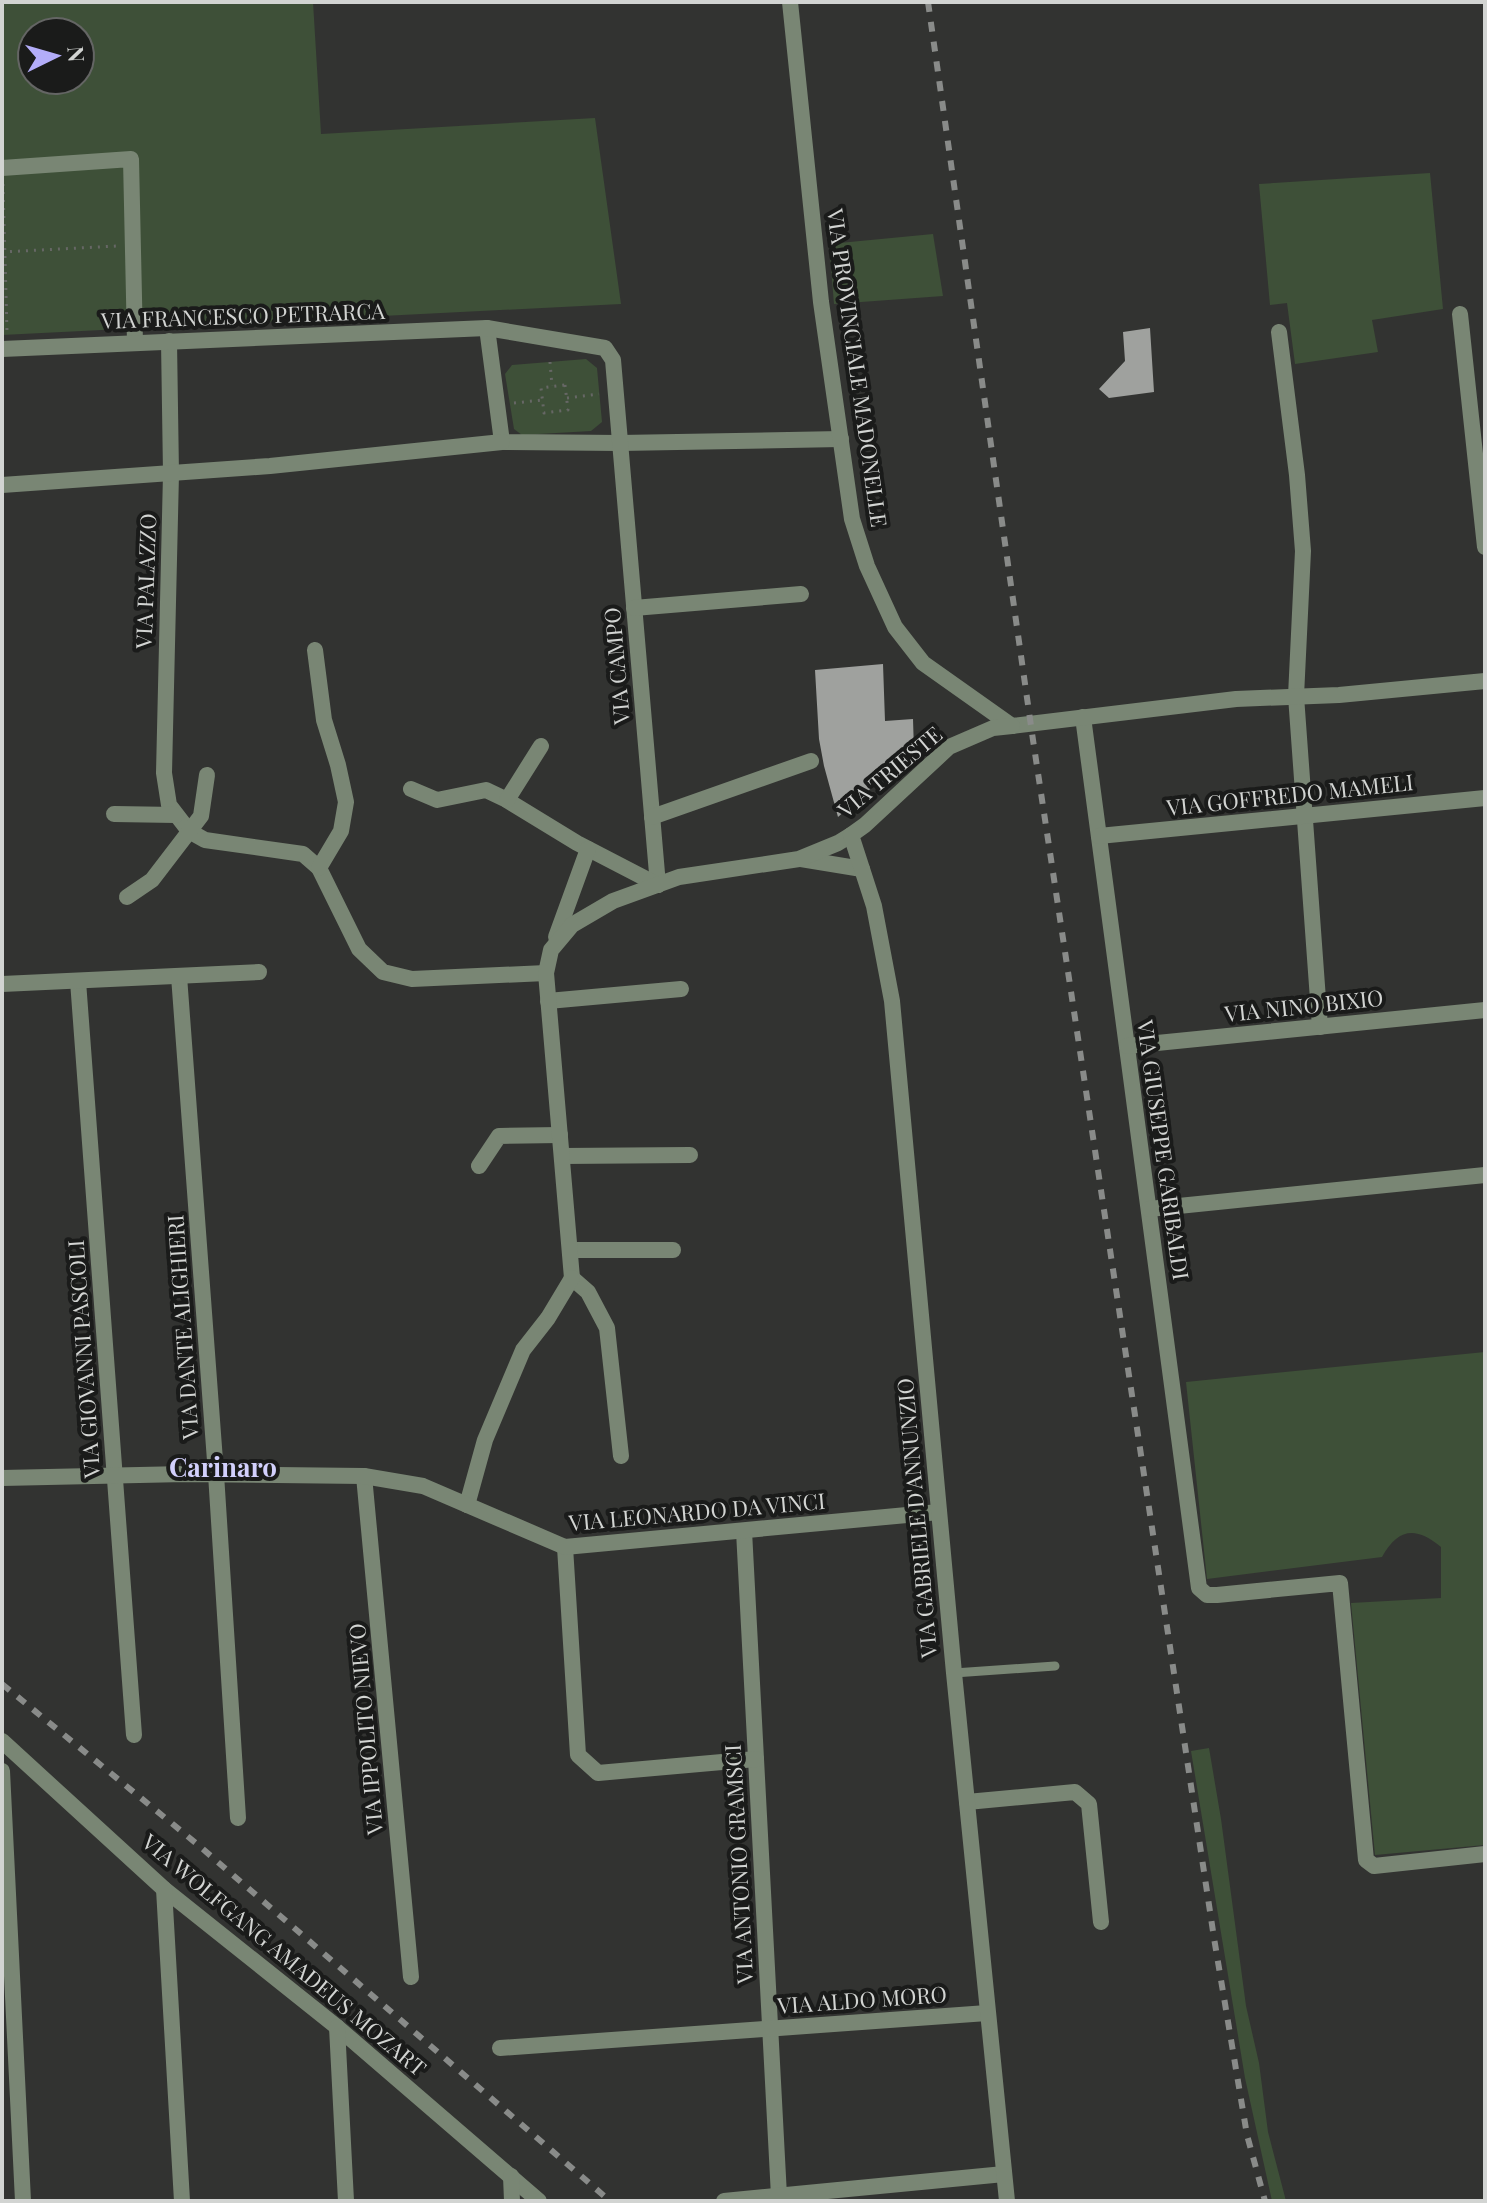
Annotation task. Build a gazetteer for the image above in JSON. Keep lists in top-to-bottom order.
{
  "streets": {
    "street": [
      "VIA FRANCESCO PETRARCA",
      "VIA PROVINCIALE MADONELLE",
      "VIA PALAZZO",
      "VIA CAMPO",
      "VIA TRIESTE",
      "VIA GOFFREDO MAMELI",
      "VIA NINO BIXIO",
      "VIA GIUSEPPE GARIBALDI",
      "VIA DANTE ALIGHIERI",
      "VIA GIOVANNI PASCOLI",
      "VIA LEONARDO DA VINCI",
      "VIA GABRIELE D'ANNUNZIO",
      "VIA IPPOLITO NIEVO",
      "VIA ANTONIO GRAMSCI",
      "VIA WOLFGANG AMADEUS MOZART",
      "VIA ALDO MORO"
    ]
  },
  "crossings": [
    ["VIA FRANCESCO PETRARCA", "VIA PALAZZO"],
    ["VIA FRANCESCO PETRARCA", "VIA CAMPO"],
    ["VIA PROVINCIALE MADONELLE", "VIA TRIESTE"],
    ["VIA CAMPO", "VIA TRIESTE"],
    ["VIA TRIESTE", "VIA GIUSEPPE GARIBALDI"],
    ["VIA TRIESTE", "VIA GABRIELE D'ANNUNZIO"],
    ["VIA GOFFREDO MAMELI", "VIA GIUSEPPE GARIBALDI"],
    ["VIA NINO BIXIO", "VIA GIUSEPPE GARIBALDI"],
    ["VIA DANTE ALIGHIERI", "VIA LEONARDO DA VINCI"],
    ["VIA GIOVANNI PASCOLI", "VIA LEONARDO DA VINCI"],
    ["VIA LEONARDO DA VINCI", "VIA GABRIELE D'ANNUNZIO"],
    ["VIA LEONARDO DA VINCI", "VIA IPPOLITO NIEVO"],
    ["VIA LEONARDO DA VINCI", "VIA ANTONIO GRAMSCI"],
    ["VIA GABRIELE D'ANNUNZIO", "VIA ALDO MORO"],
    ["VIA ANTONIO GRAMSCI", "VIA ALDO MORO"]
  ],
  "districts": ["Carinaro"],
  "north": "right"
}
